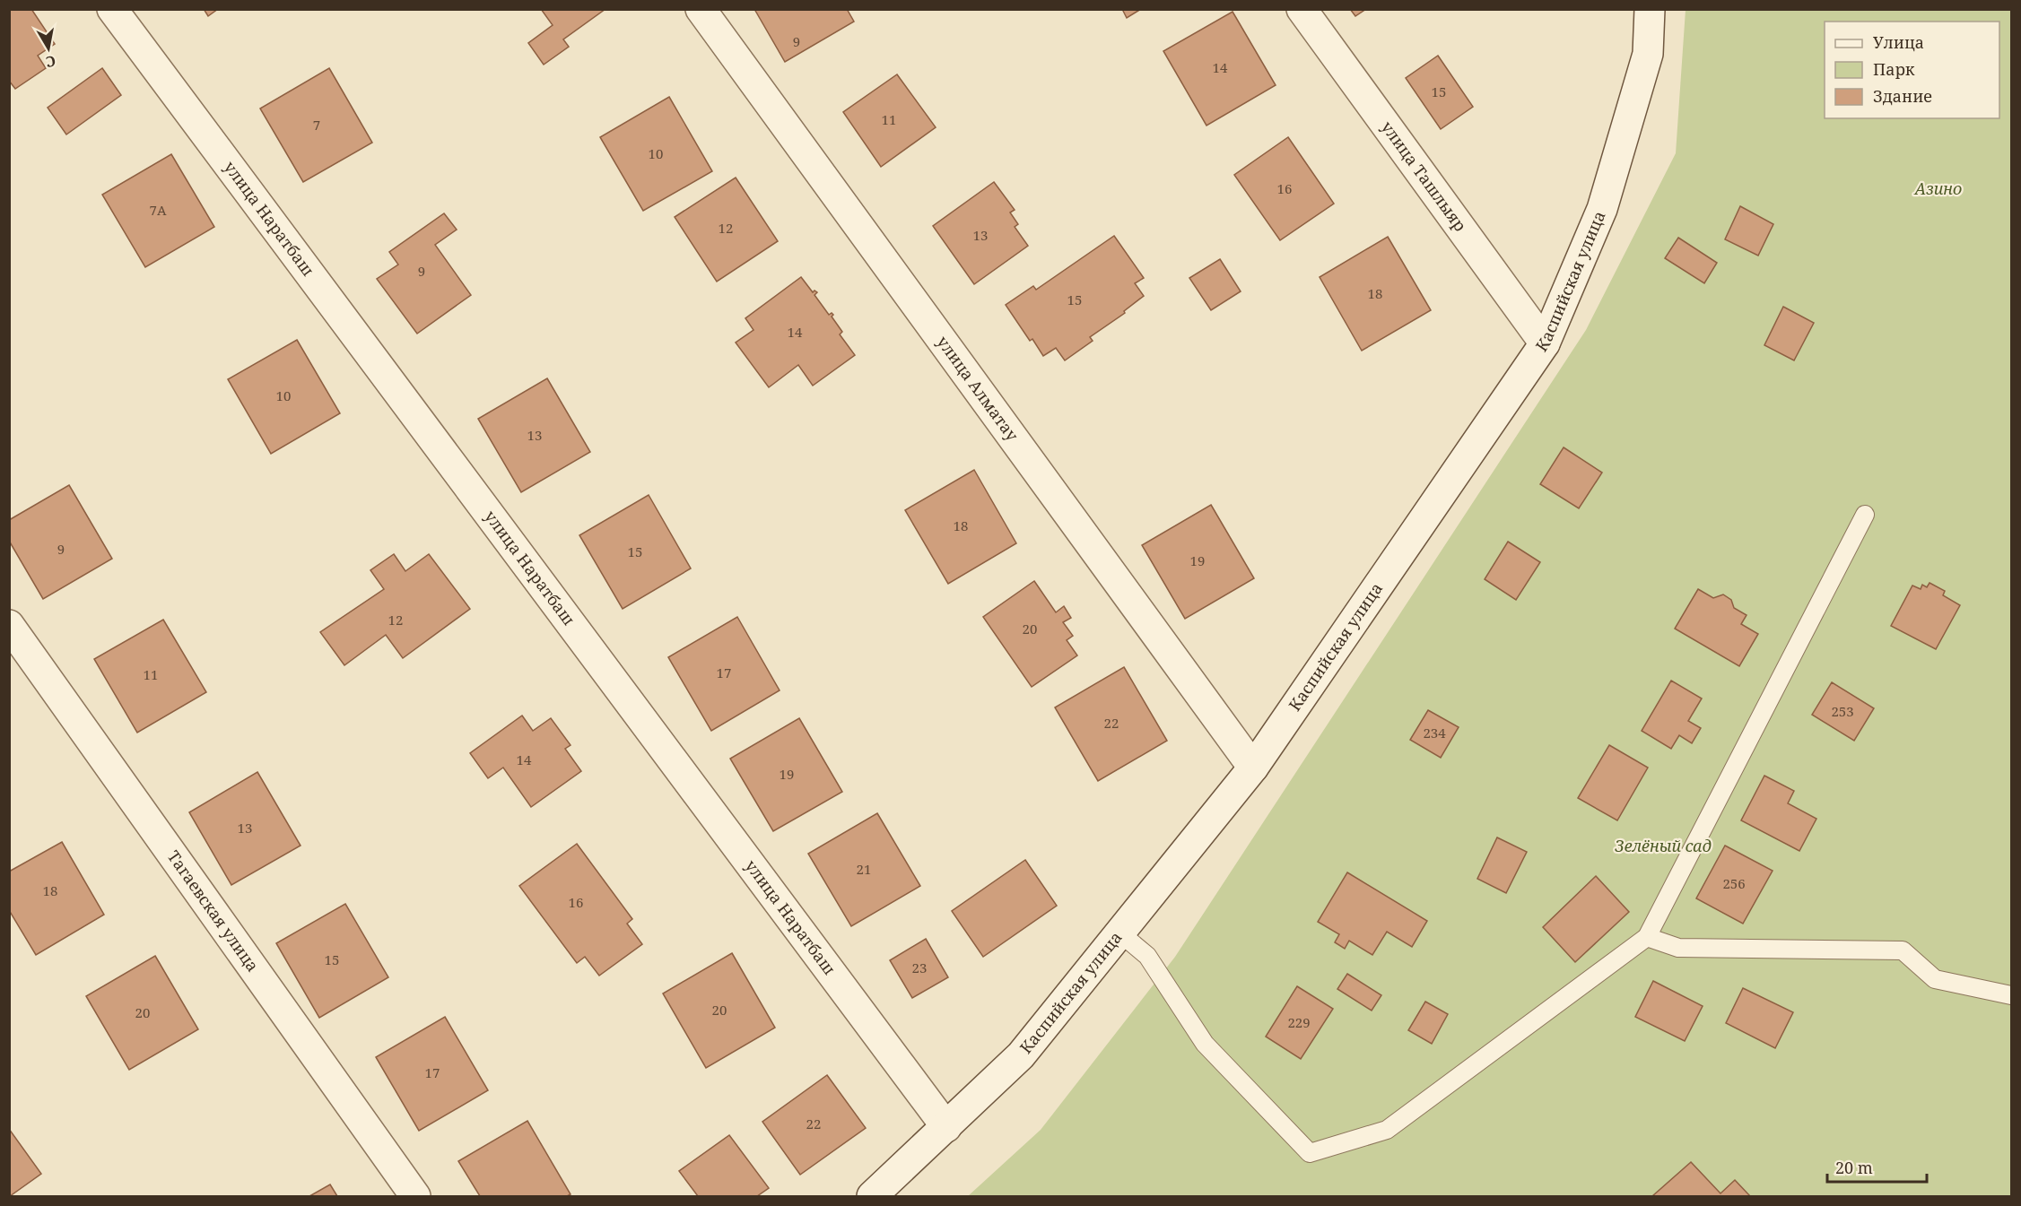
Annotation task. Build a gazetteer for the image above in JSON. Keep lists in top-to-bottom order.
{
  "streets": {
    "street": [
      "улица Ташлыяр",
      "улица Наратбаш",
      "Каспийская улица",
      "улица Алматау",
      "Тагаевская улица"
    ]
  },
  "crossings": [
    ["улица Ташлыяр", "Каспийская улица"],
    ["улица Наратбаш", "Каспийская улица"],
    ["Каспийская улица", "улица Алматау"]
  ],
  "parks": ["Азино", "Зелёный сад"],
  "house_numbers": [
    "9",
    "14",
    "15",
    "11",
    "7",
    "10",
    "16",
    "7А",
    "12",
    "13",
    "9",
    "18",
    "15",
    "14",
    "10",
    "13",
    "18",
    "9",
    "15",
    "19",
    "12",
    "20",
    "17",
    "11",
    "253",
    "22",
    "234",
    "14",
    "19",
    "13",
    "21",
    "256",
    "18",
    "16",
    "15",
    "23",
    "20",
    "20",
    "229",
    "17",
    "22"
  ],
  "legend": ["Улица", "Парк", "Здание"],
  "scale_bar": "20 m",
  "north": "bottom"
}
